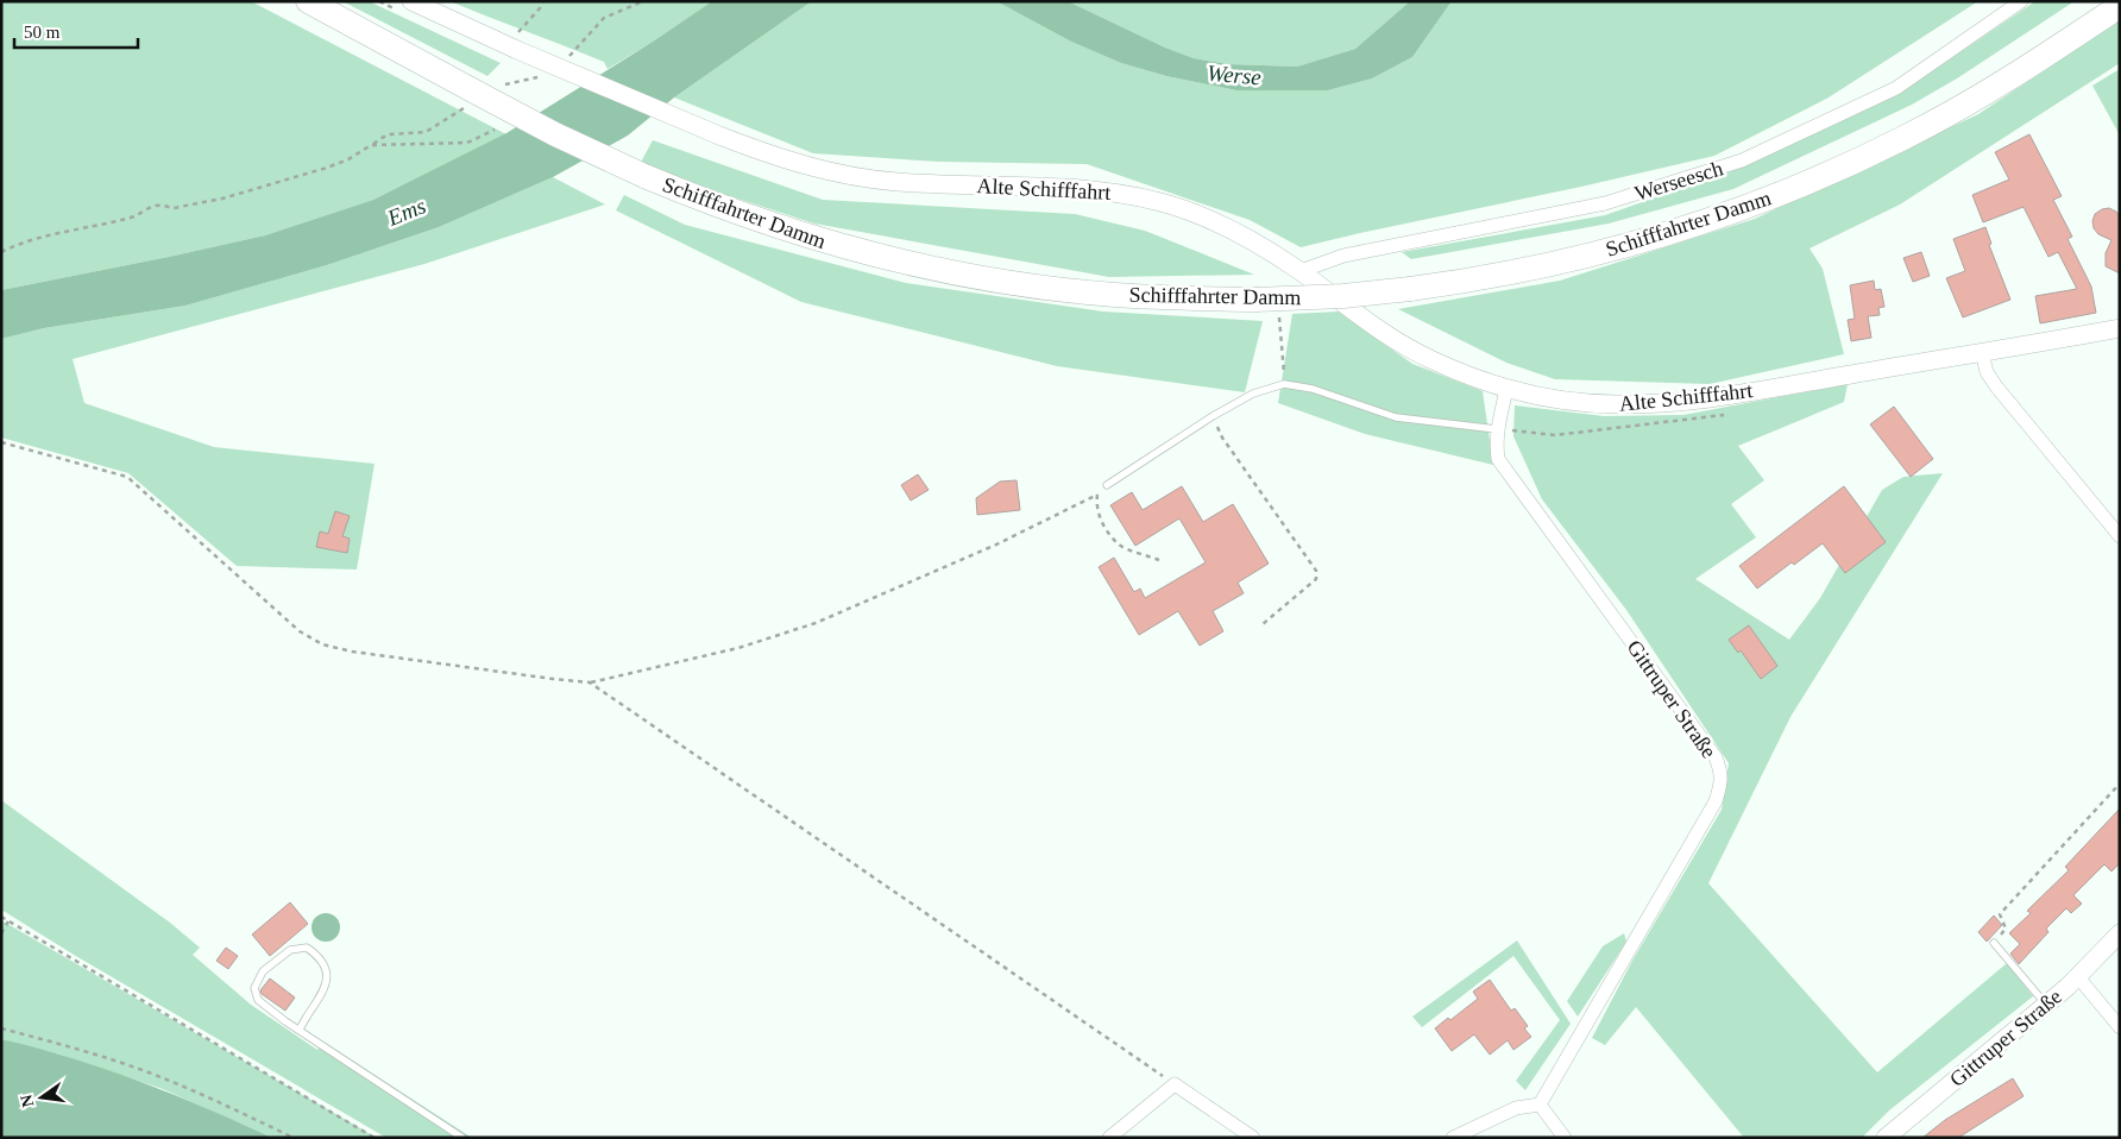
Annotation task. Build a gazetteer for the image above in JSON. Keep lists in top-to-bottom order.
{
  "streets": {
    "highway": ["Schifffahrter Damm"],
    "street": ["Werseesch", "Alte Schifffahrt", "Gittruper Straße"]
  },
  "crossings": [
    ["Werseesch", "Alte Schifffahrt"],
    ["Alte Schifffahrt", "Gittruper Straße"]
  ],
  "water": ["Werse", "Ems"],
  "scale_bar": "50 m",
  "north": "left"
}
